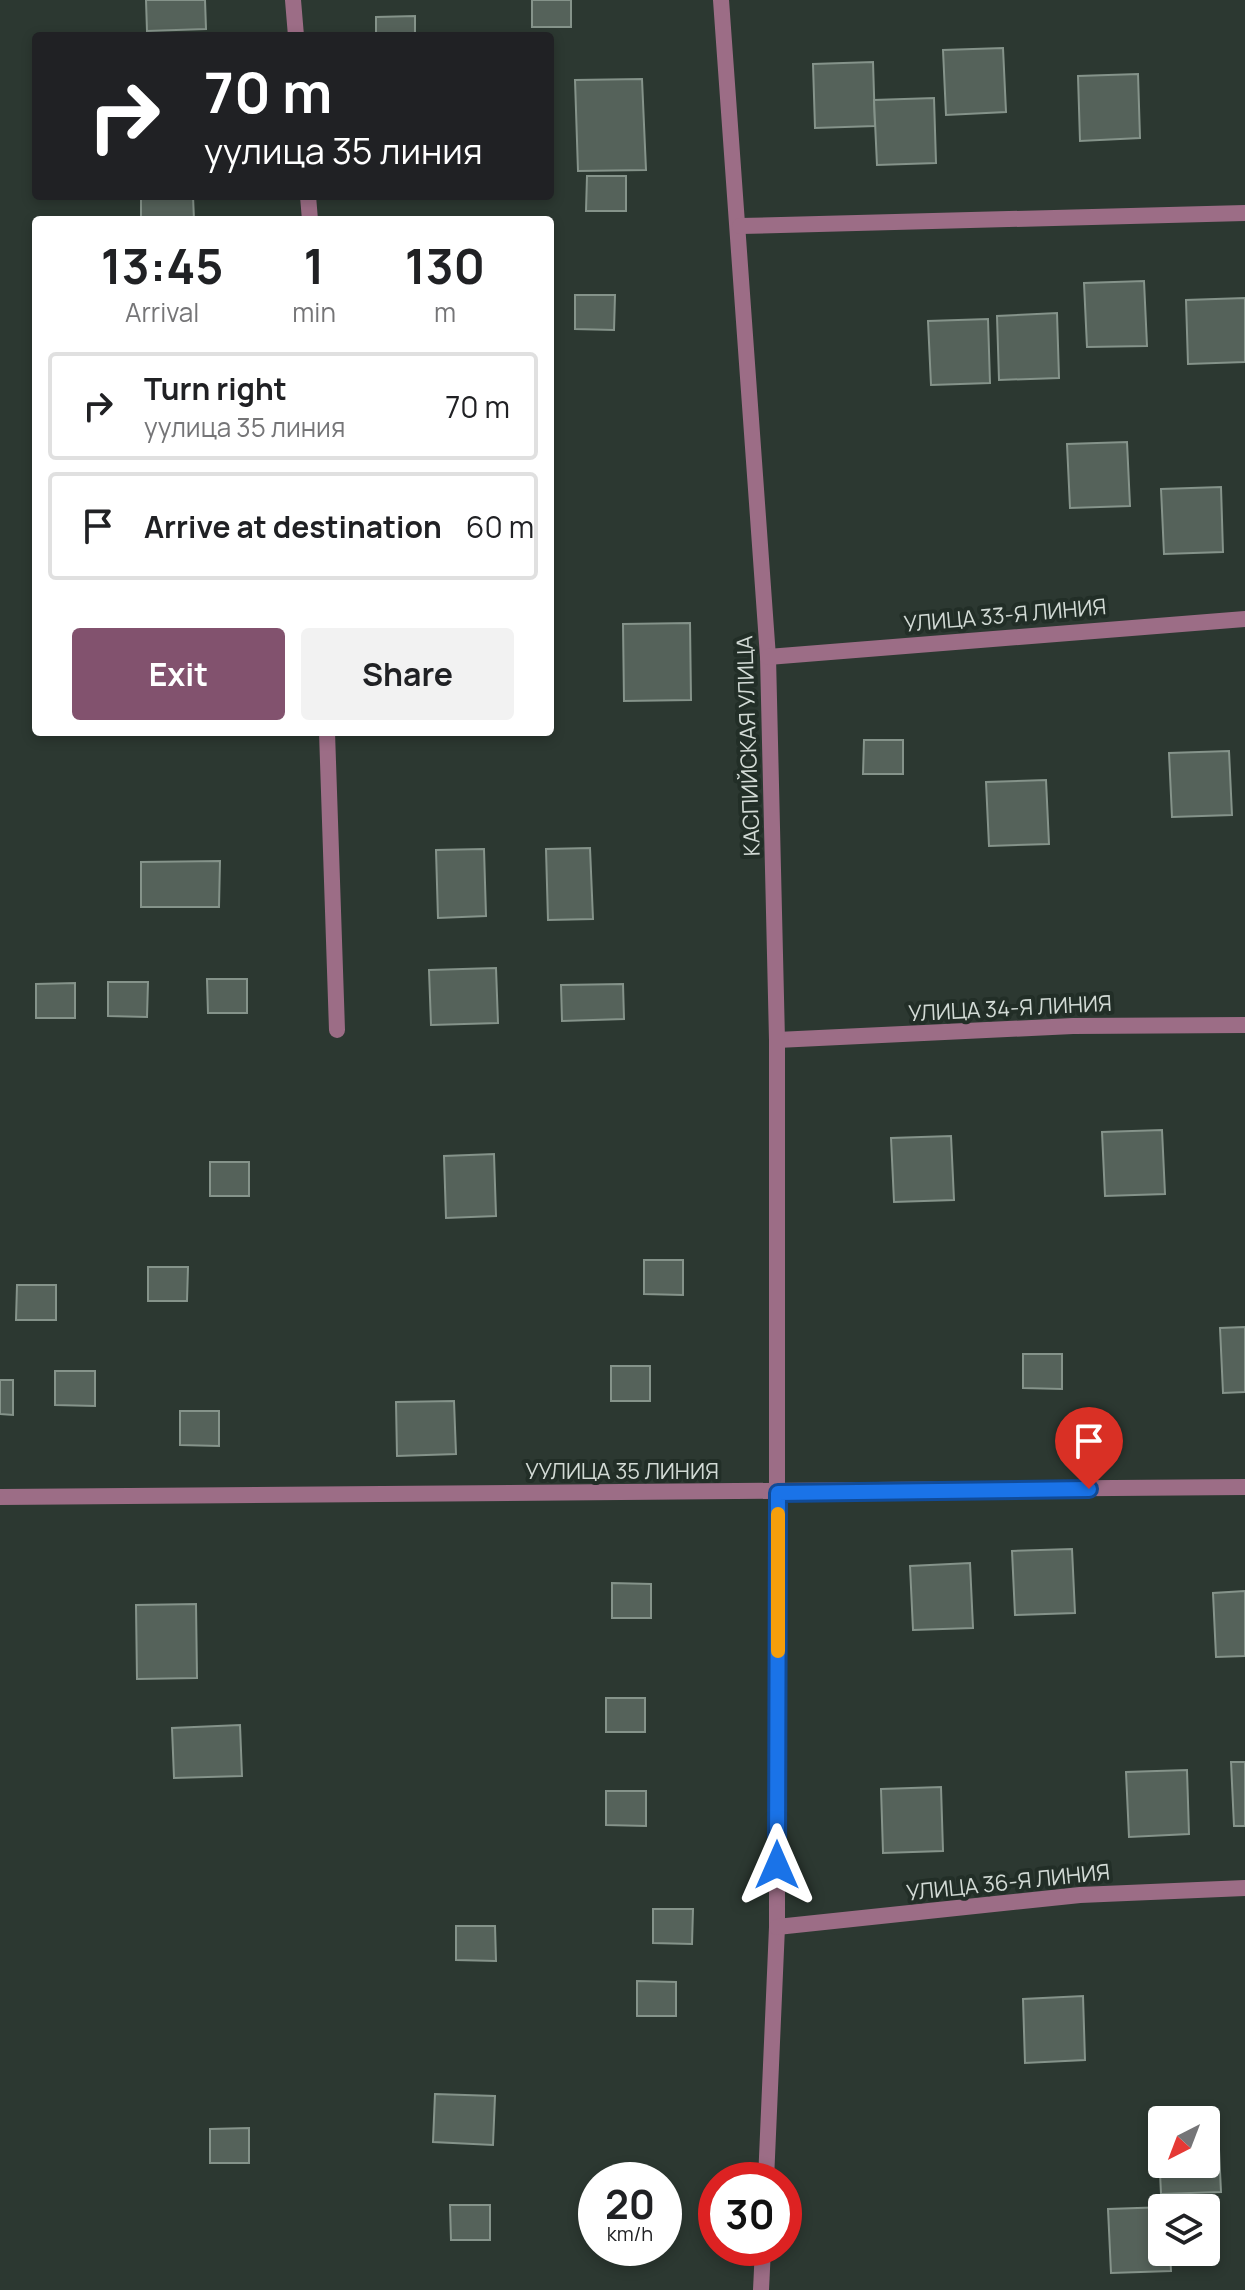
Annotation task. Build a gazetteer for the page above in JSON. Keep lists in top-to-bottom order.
{
  "streets": {
    "street": [
      "УЛИЦА 33-Я ЛИНИЯ",
      "КАСПИЙСКАЯ УЛИЦА",
      "УЛИЦА 34-Я ЛИНИЯ",
      "УУЛИЦА 35 ЛИНИЯ",
      "УЛИЦА 36-Я ЛИНИЯ"
    ]
  },
  "crossings": [
    ["УЛИЦА 33-Я ЛИНИЯ", "КАСПИЙСКАЯ УЛИЦА"],
    ["КАСПИЙСКАЯ УЛИЦА", "УЛИЦА 34-Я ЛИНИЯ"],
    ["КАСПИЙСКАЯ УЛИЦА", "УУЛИЦА 35 ЛИНИЯ"],
    ["КАСПИЙСКАЯ УЛИЦА", "УЛИЦА 36-Я ЛИНИЯ"]
  ],
  "north": "bottom left",
  "page": {
    "turn": ["70 m", "уулица 35 линия"],
    "eta": [
      "13:45",
      "Arrival",
      "1",
      "min",
      "130",
      "m"
    ],
    "list": [
      {
        "name": "Turn right",
        "note": "уулица 35 линия",
        "value": "70 m"
      },
      {
        "name": "Arrive at destination",
        "value": "60 m"
      }
    ],
    "buttons": ["Exit", "Share"],
    "speed": "20 km/h",
    "limit": "30"
  }
}
